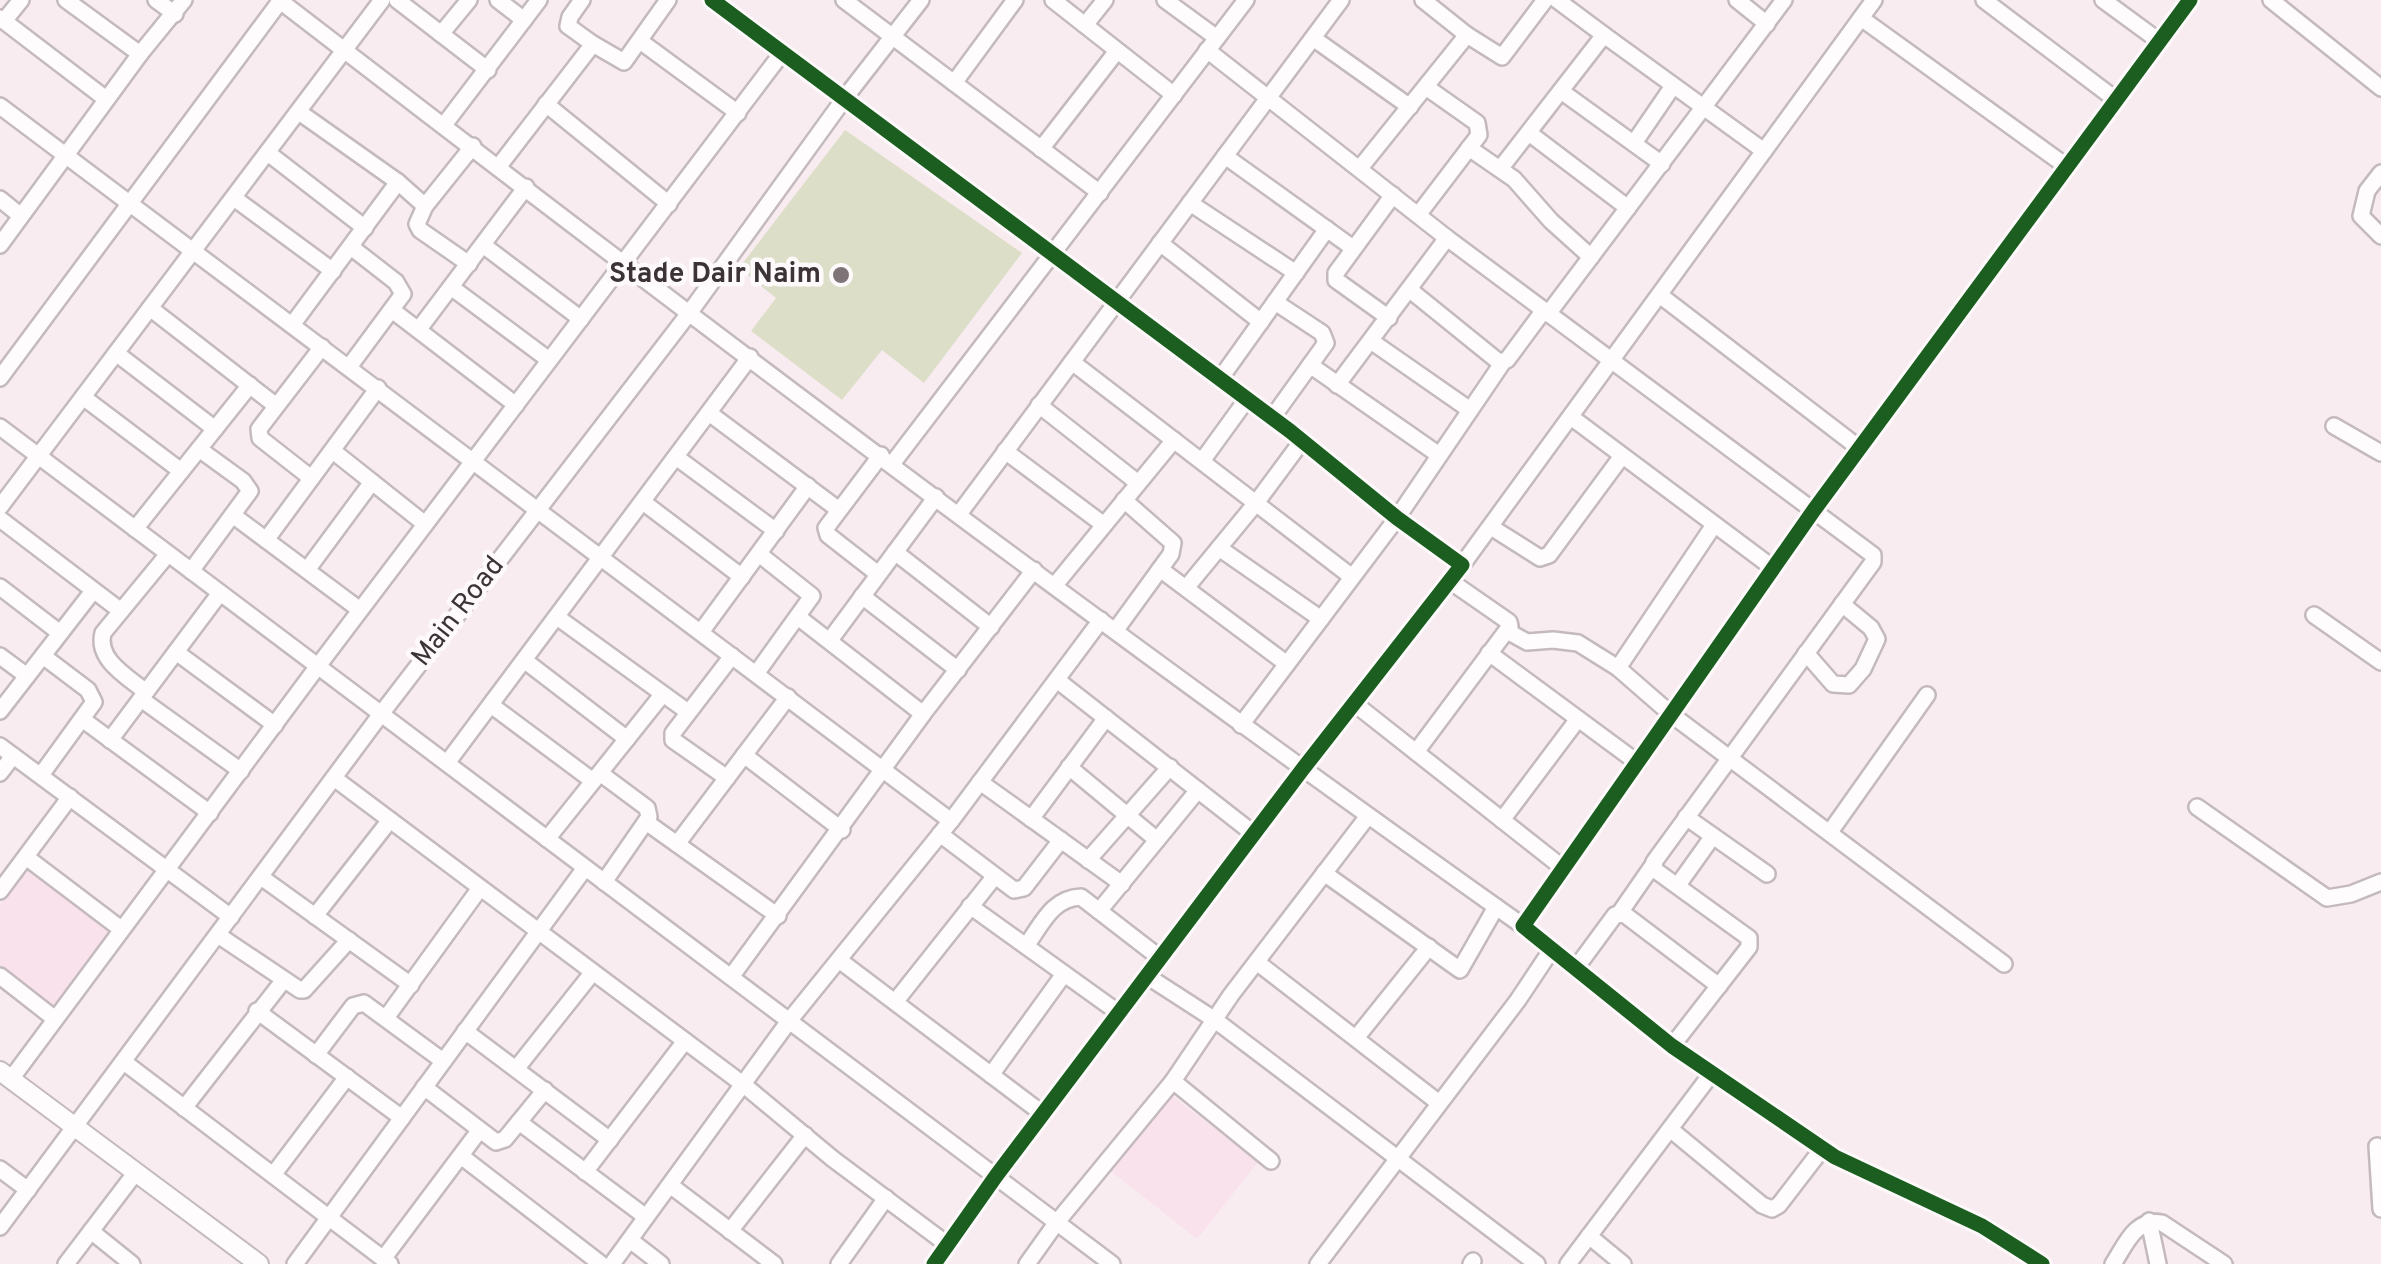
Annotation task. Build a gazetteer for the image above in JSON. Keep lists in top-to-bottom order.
{
  "streets": {
    "street": ["Main Road"]
  },
  "places": ["Stade Dair Naim"]
}
